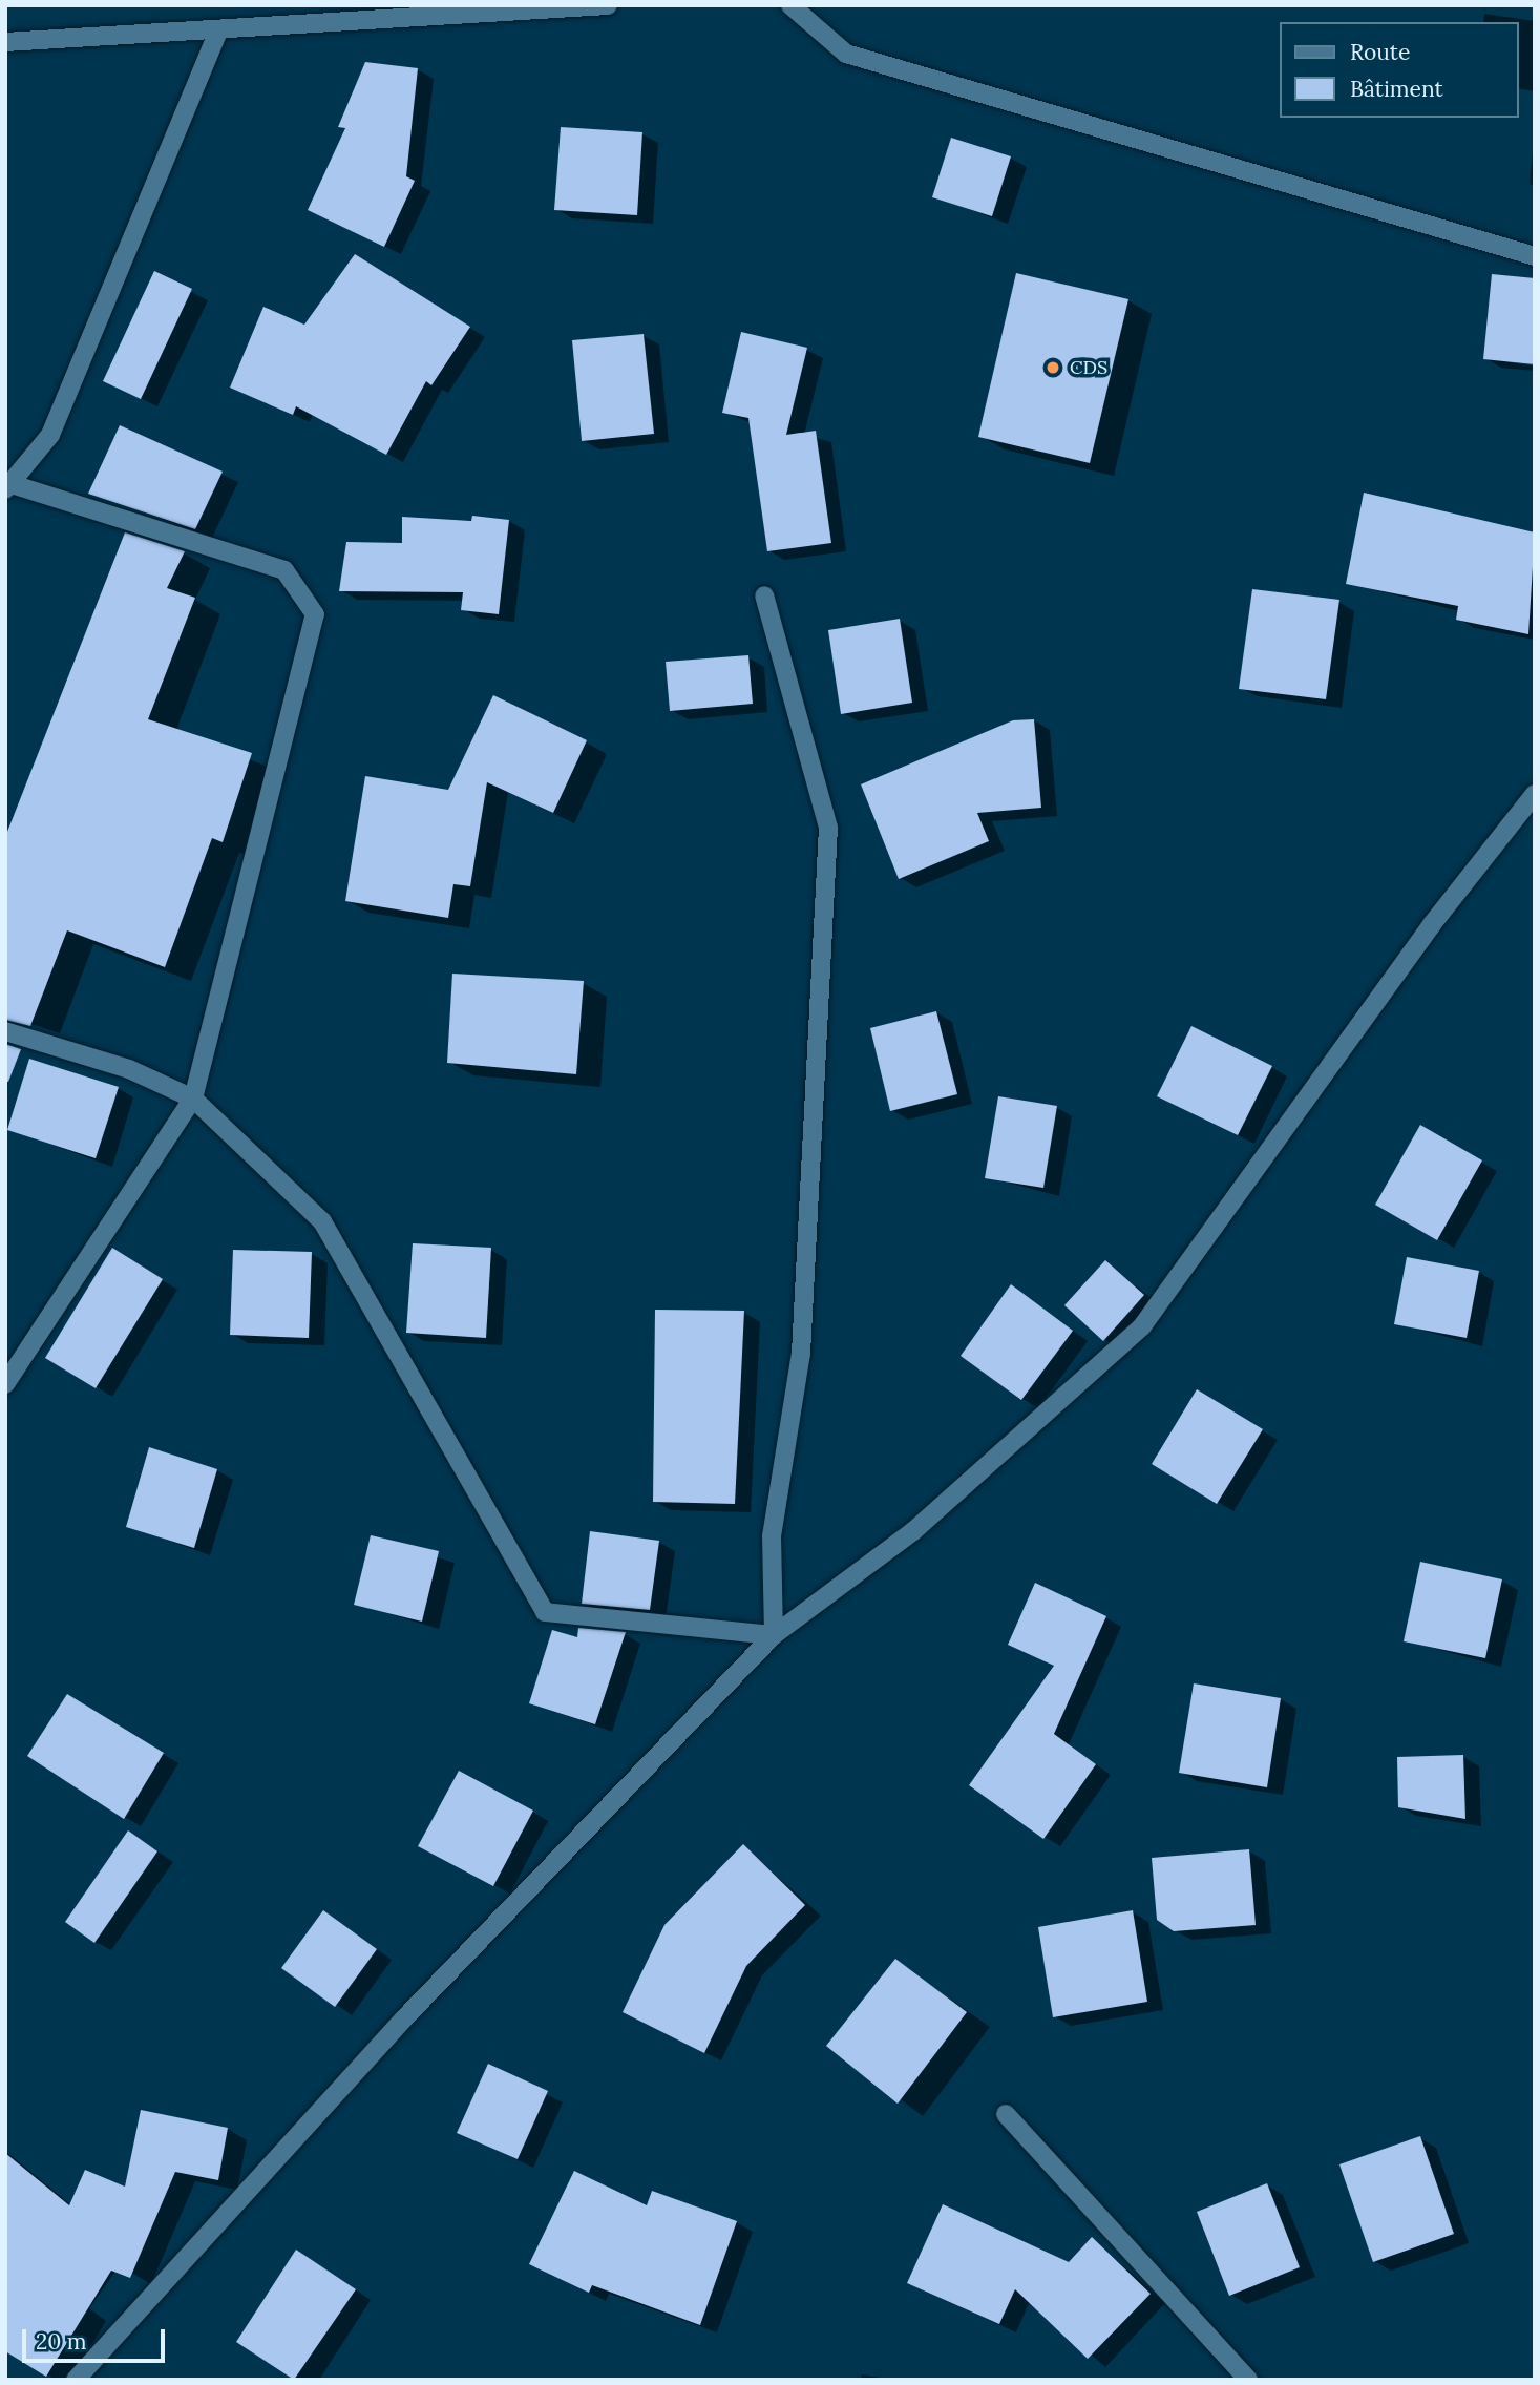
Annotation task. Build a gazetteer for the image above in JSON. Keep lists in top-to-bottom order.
{
  "places": ["CDS"],
  "legend": ["Route", "Bâtiment"],
  "scale_bar": "20 m"
}
